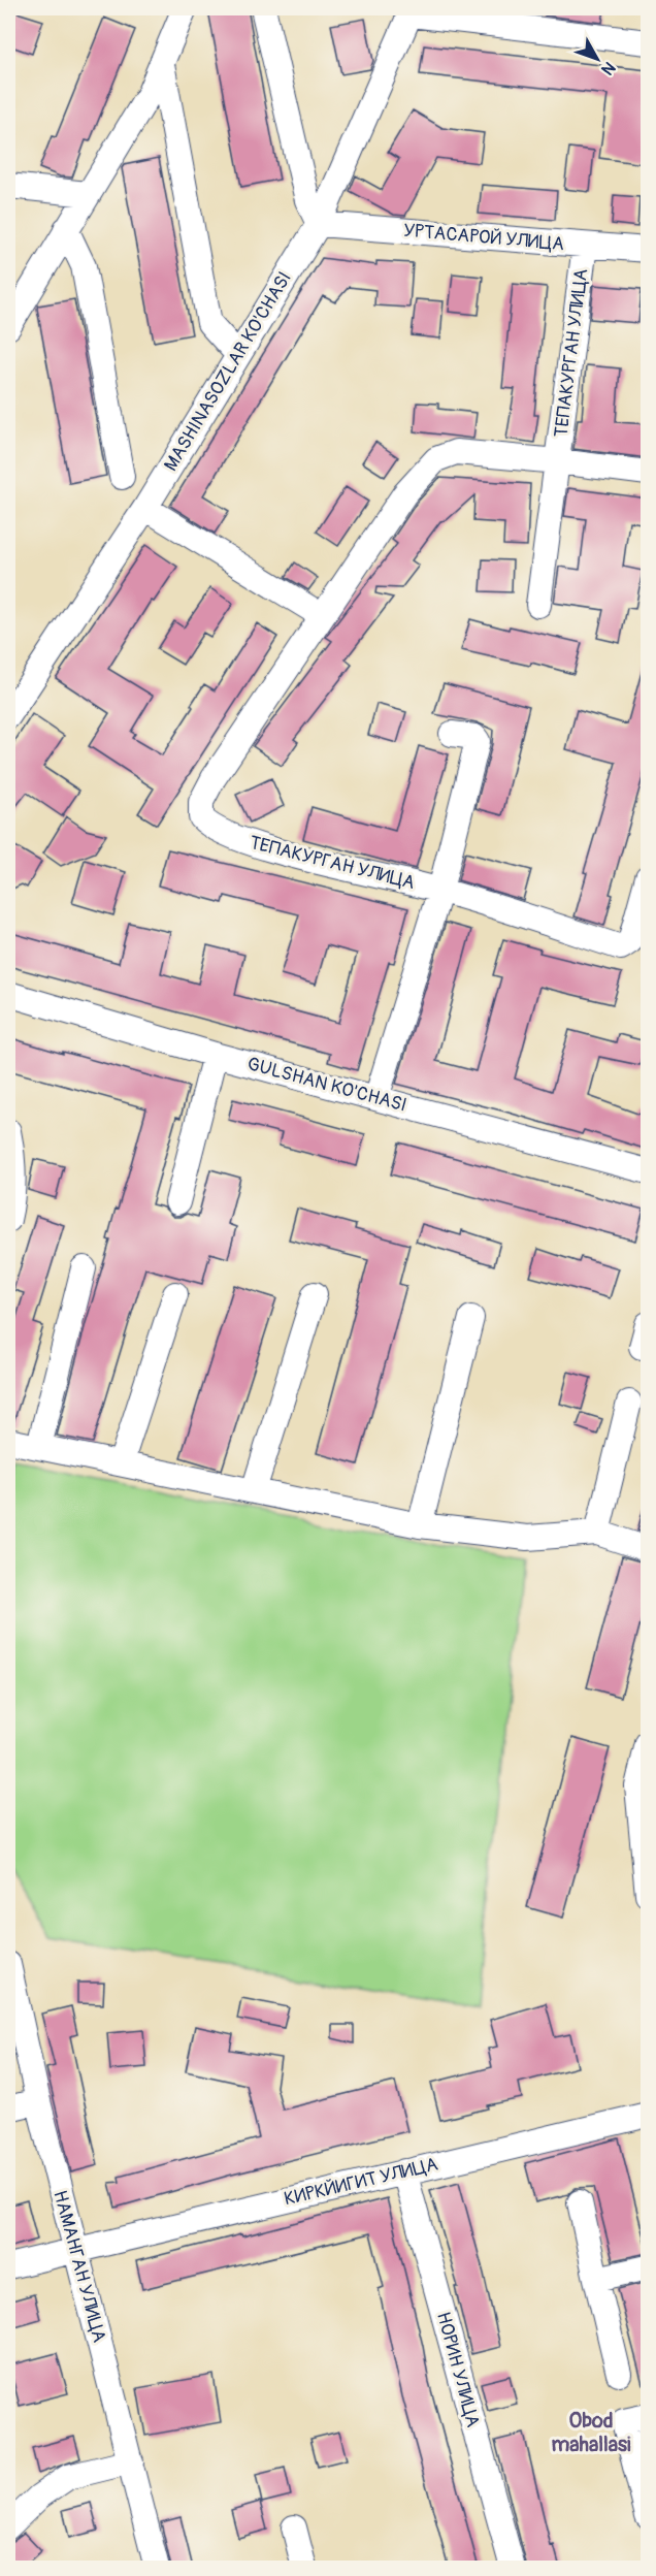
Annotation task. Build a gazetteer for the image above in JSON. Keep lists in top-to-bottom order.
{
  "streets": {
    "street": [
      "УРТАСАРОЙ УЛИЦА",
      "ТЕПАКУРГАН УЛИЦА",
      "MASHINASOZLAR KO'CHASI",
      "GULSHAN KO'CHASI",
      "КИРКЙИГИТ УЛИЦА",
      "НАМАНГАН УЛИЦА",
      "НОРИН УЛИЦА"
    ]
  },
  "crossings": [
    ["УРТАСАРОЙ УЛИЦА", "ТЕПАКУРГАН УЛИЦА"],
    ["УРТАСАРОЙ УЛИЦА", "MASHINASOZLAR KO'CHASI"],
    ["КИРКЙИГИТ УЛИЦА", "НАМАНГАН УЛИЦА"],
    ["КИРКЙИГИТ УЛИЦА", "НОРИН УЛИЦА"]
  ],
  "districts": ["Obod mahallasi"],
  "north": "bottom right"
}
